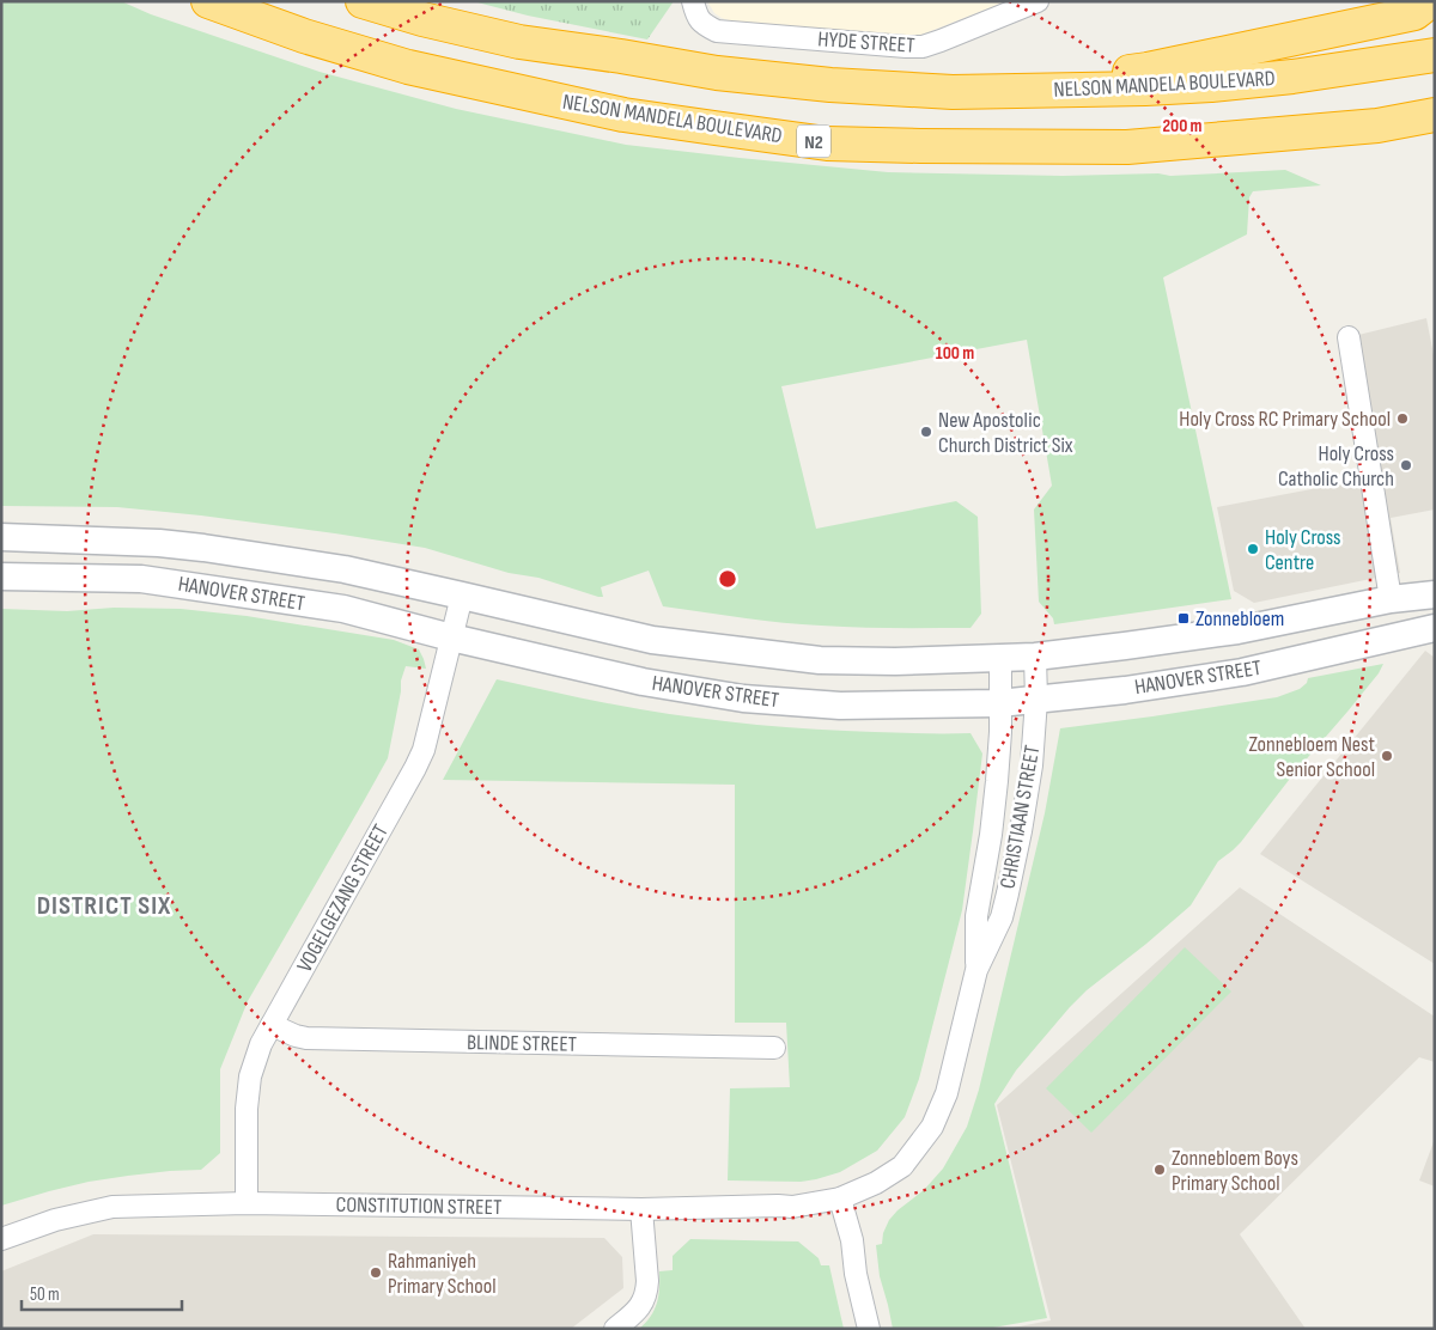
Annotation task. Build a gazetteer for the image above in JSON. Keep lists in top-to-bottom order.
{
  "streets": {
    "highway": ["NELSON MANDELA BOULEVARD", "N2"],
    "street": [
      "HYDE STREET",
      "HANOVER STREET",
      "CHRISTIAAN STREET",
      "VOGELGEZANG STREET",
      "BLINDE STREET",
      "CONSTITUTION STREET"
    ]
  },
  "crossings": [
    ["HANOVER STREET", "CHRISTIAAN STREET"],
    ["HANOVER STREET", "VOGELGEZANG STREET"],
    ["CHRISTIAAN STREET", "CONSTITUTION STREET"],
    ["VOGELGEZANG STREET", "BLINDE STREET"],
    ["VOGELGEZANG STREET", "CONSTITUTION STREET"]
  ],
  "districts": ["DISTRICT SIX"],
  "places": {
    "other": [
      "Holy Cross RC Primary School",
      "New Apostolic Church District Six",
      "Holy Cross Catholic Church",
      "Holy Cross Centre",
      "Zonnebloem Nest Senior School",
      "Zonnebloem Boys Primary School",
      "Rahmaniyeh Primary School"
    ],
    "transit": ["Zonnebloem"]
  },
  "scale_bar": "50 m",
  "rings": ["200 m", "100 m"]
}
